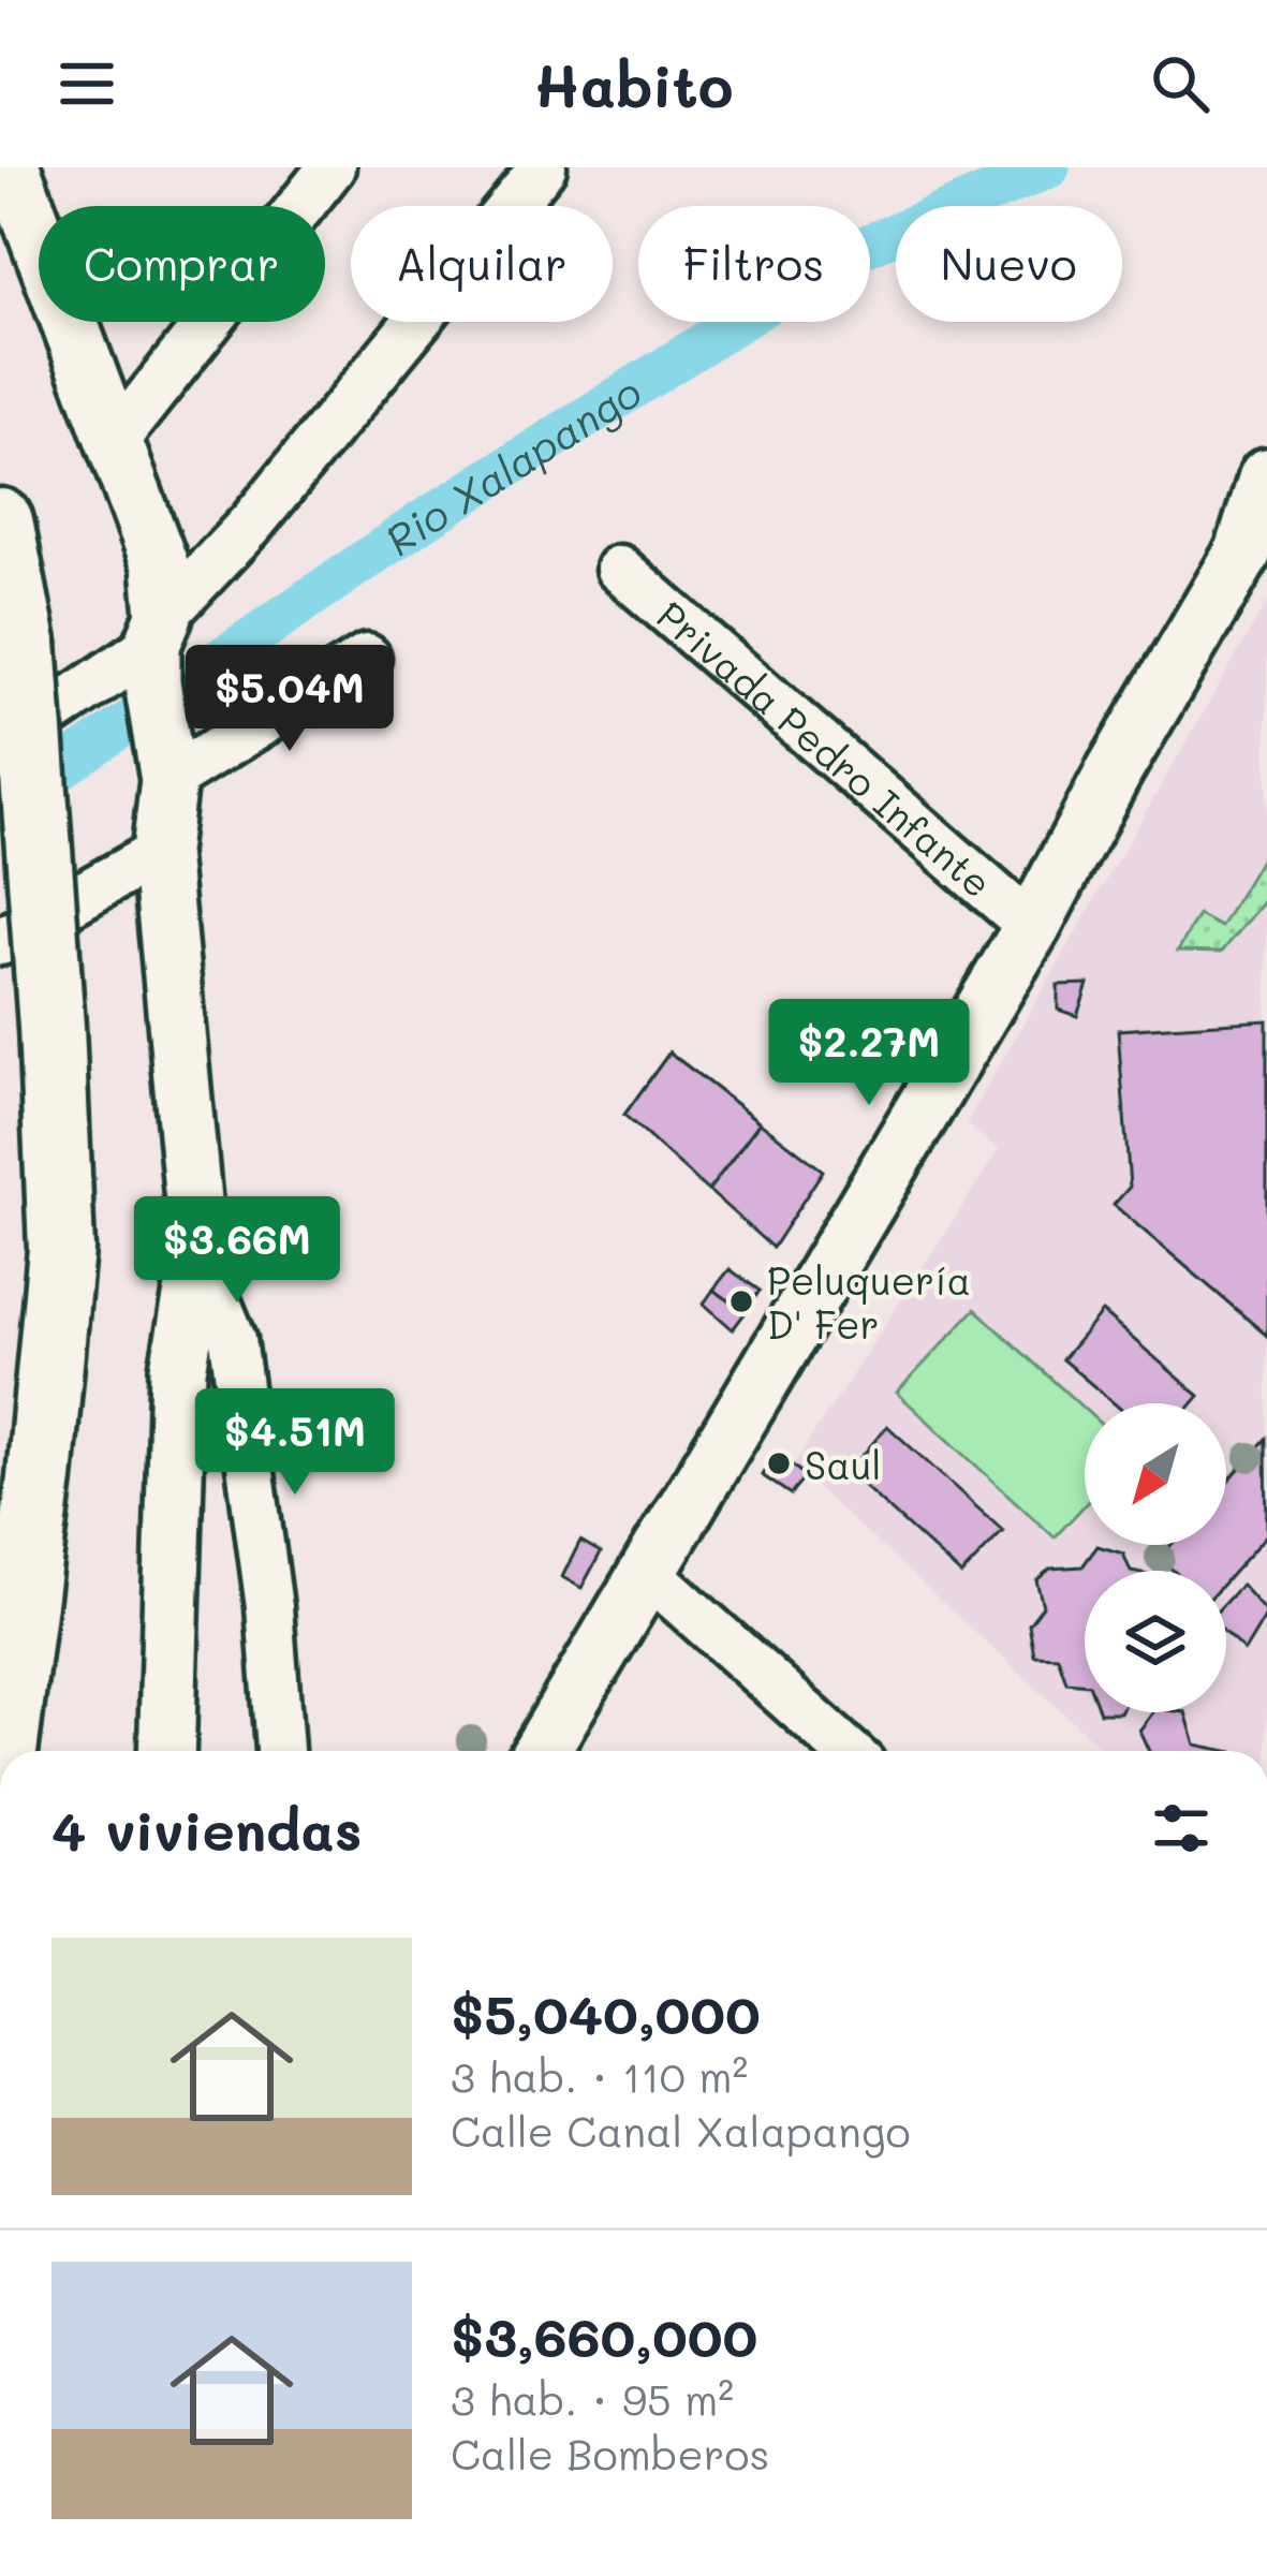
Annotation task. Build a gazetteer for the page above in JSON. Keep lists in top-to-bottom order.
{
  "streets": {
    "street": ["Privada Pedro Infante"]
  },
  "water": ["Rio Xalapango"],
  "places": ["Peluquería D' Fer", "Saul"],
  "north": "bottom left",
  "page": {
    "header": "Habito",
    "chip": [
      "Comprar",
      "Alquilar",
      "Filtros",
      "Nuevo"
    ],
    "price": [
      "$5.04M",
      "$2.27M",
      "$3.66M",
      "$4.51M"
    ],
    "heading": "4 viviendas",
    "list": [
      {
        "name": "$5,040,000",
        "note": "3 hab. · 110 m² · Calle Canal Xalapango"
      },
      {
        "name": "$3,660,000",
        "note": "3 hab. · 95 m² · Calle Bomberos"
      }
    ]
  }
}
